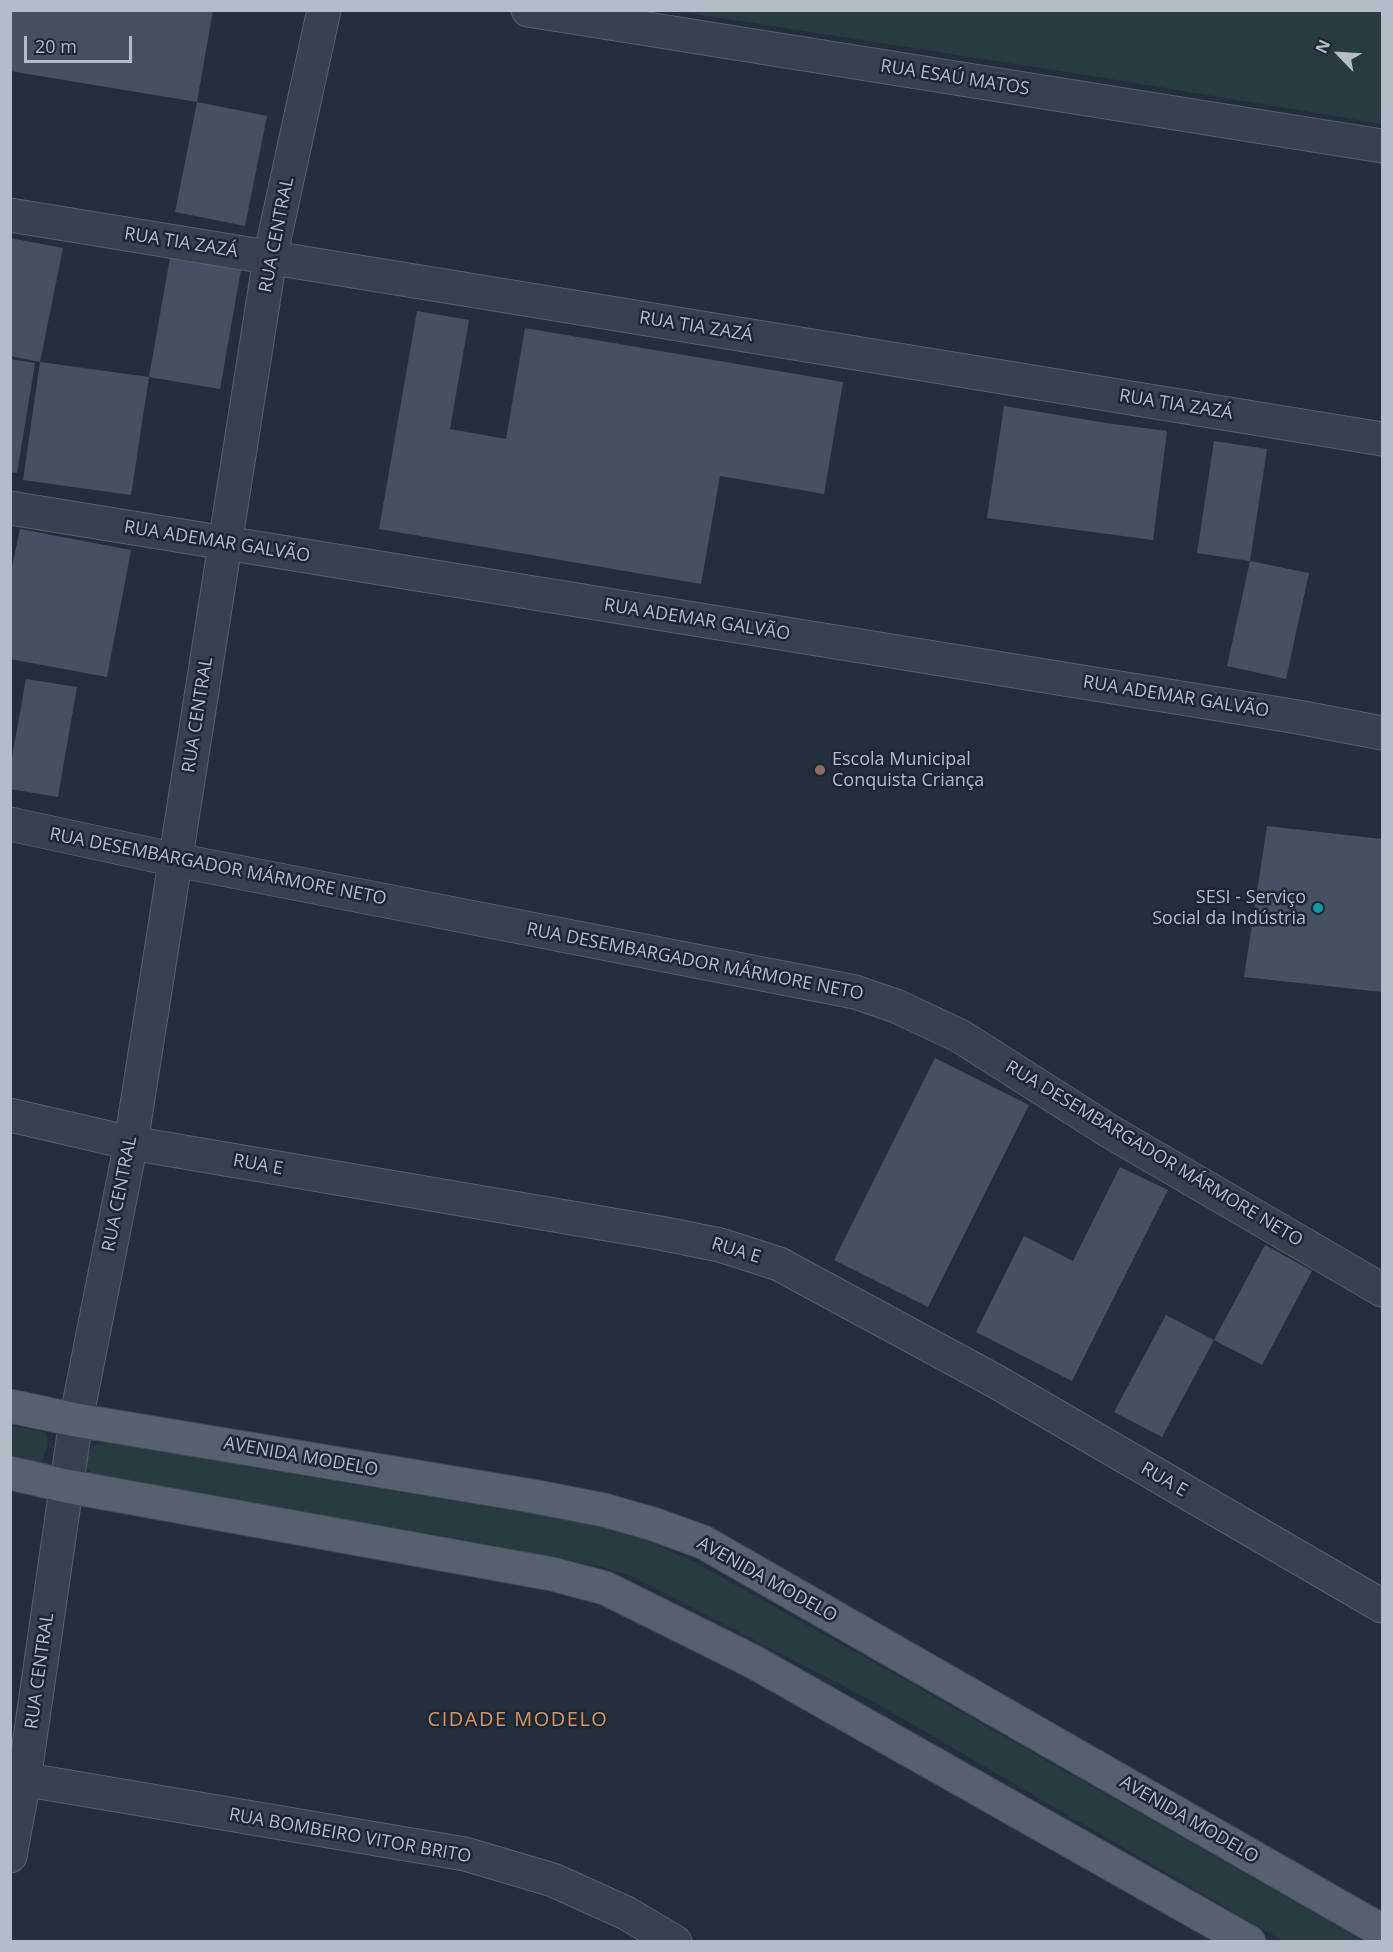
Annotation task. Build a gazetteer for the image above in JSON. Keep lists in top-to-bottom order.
{
  "streets": {
    "main road": ["AVENIDA MODELO"],
    "street": [
      "RUA ESAÚ MATOS",
      "RUA CENTRAL",
      "RUA TIA ZAZÁ",
      "RUA ADEMAR GALVÃO",
      "RUA DESEMBARGADOR MÁRMORE NETO",
      "RUA E",
      "RUA BOMBEIRO VITOR BRITO"
    ]
  },
  "crossings": [
    ["RUA CENTRAL", "RUA TIA ZAZÁ"],
    ["RUA CENTRAL", "RUA ADEMAR GALVÃO"],
    ["RUA CENTRAL", "RUA DESEMBARGADOR MÁRMORE NETO"],
    ["RUA CENTRAL", "RUA E"],
    ["RUA CENTRAL", "AVENIDA MODELO"],
    ["RUA CENTRAL", "RUA BOMBEIRO VITOR BRITO"]
  ],
  "districts": ["CIDADE MODELO"],
  "places": ["Escola Municipal Conquista Criança", "SESI - Serviço Social da Indústria"],
  "scale_bar": "20 m",
  "north": "top left"
}
